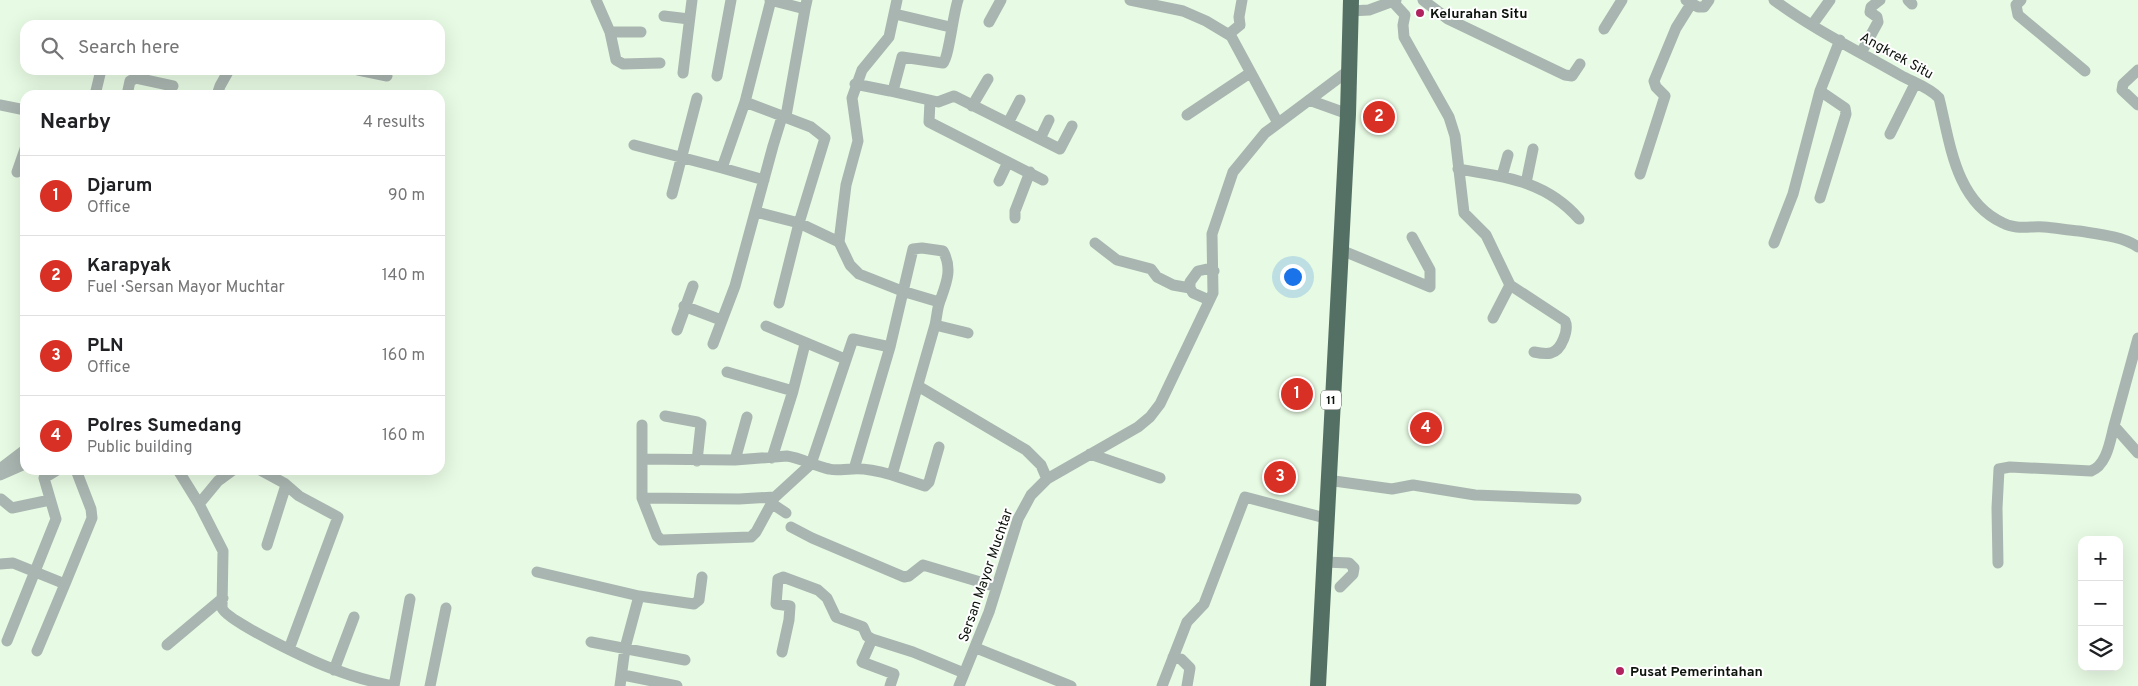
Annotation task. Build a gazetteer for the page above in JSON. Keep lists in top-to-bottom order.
{
  "streets": {
    "highway": ["11"],
    "street": ["Angkrek Situ", "Sersan Mayor Muchtar"]
  },
  "crossings": [
    ["11", "Sersan Mayor Muchtar"]
  ],
  "places": ["Kelurahan Situ", "Pusat Pemerintahan"],
  "page": {
    "search": "Search here",
    "heading": ["Nearby", "4 results"],
    "pins": [
      "2",
      "1",
      "4",
      "3"
    ],
    "list": [
      {
        "mark": "1",
        "name": "Djarum",
        "note": "Office",
        "value": "90 m"
      },
      {
        "mark": "2",
        "name": "Karapyak",
        "note": "Fuel · Sersan Mayor Muchtar",
        "value": "140 m"
      },
      {
        "mark": "3",
        "name": "PLN",
        "note": "Office",
        "value": "160 m"
      },
      {
        "mark": "4",
        "name": "Polres Sumedang",
        "note": "Public building",
        "value": "160 m"
      }
    ],
    "map_buttons": ["+", "−"]
  }
}
